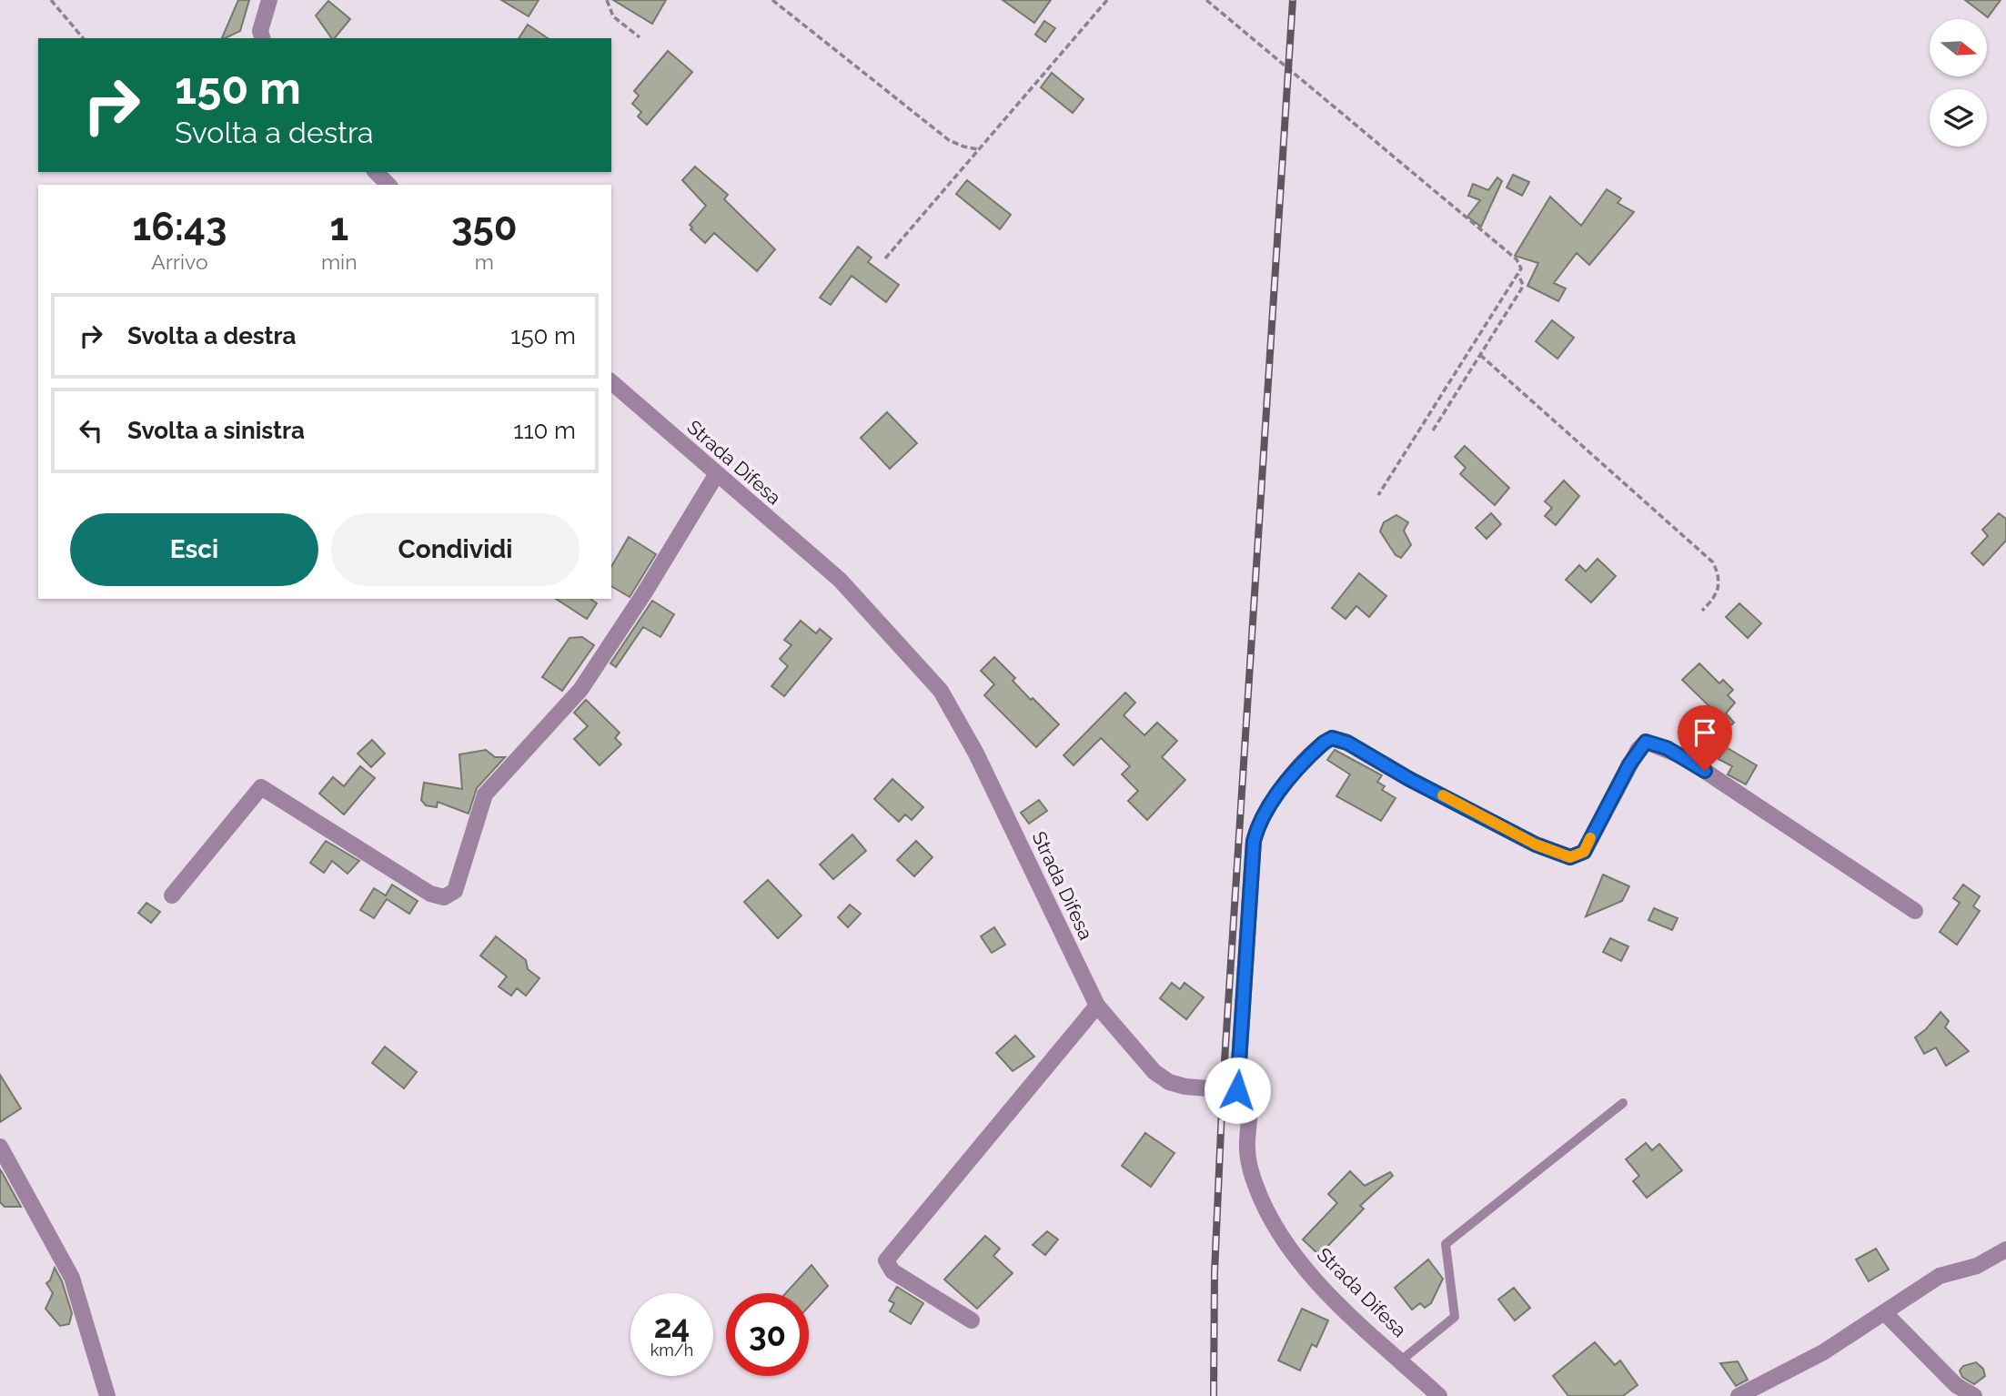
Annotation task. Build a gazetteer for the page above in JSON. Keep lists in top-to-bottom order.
{
  "streets": {
    "street": ["Strada Difesa"]
  },
  "north": "right",
  "page": {
    "turn": ["150 m", "Svolta a destra"],
    "eta": [
      "16:43",
      "Arrivo",
      "1",
      "min",
      "350",
      "m"
    ],
    "list": [
      {
        "name": "Svolta a destra",
        "value": "150 m"
      },
      {
        "name": "Svolta a sinistra",
        "value": "110 m"
      }
    ],
    "buttons": ["Esci", "Condividi"],
    "speed": "24 km/h",
    "limit": "30"
  }
}
